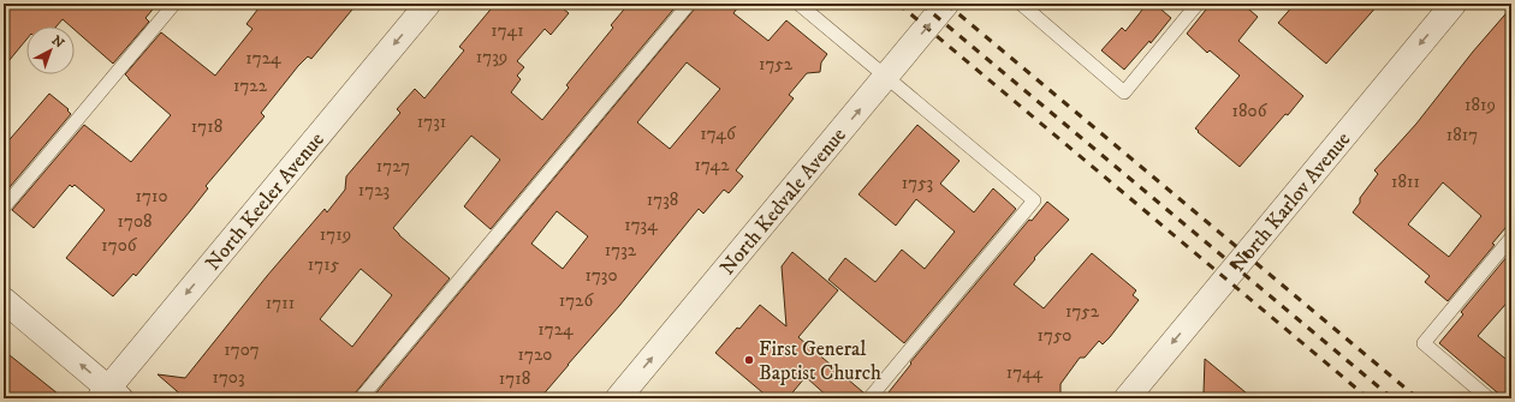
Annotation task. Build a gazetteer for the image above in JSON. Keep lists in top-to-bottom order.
{
  "streets": {
    "street": ["North Keeler Avenue", "North Karlov Avenue", "North Kedvale Avenue"]
  },
  "one_way": ["North Keeler Avenue", "North Karlov Avenue", "North Kedvale Avenue"],
  "places": ["First General Baptist Church"],
  "house_numbers": [
    "1741",
    "1739",
    "1724",
    "1752",
    "1722",
    "1819",
    "1806",
    "1731",
    "1718",
    "1746",
    "1817",
    "1742",
    "1727",
    "1811",
    "1753",
    "1723",
    "1710",
    "1738",
    "1708",
    "1734",
    "1719",
    "1706",
    "1732",
    "1715",
    "1730",
    "1726",
    "1711",
    "1752",
    "1724",
    "1750",
    "1707",
    "1720",
    "1744",
    "1703",
    "1718"
  ],
  "north": "top right"
}
